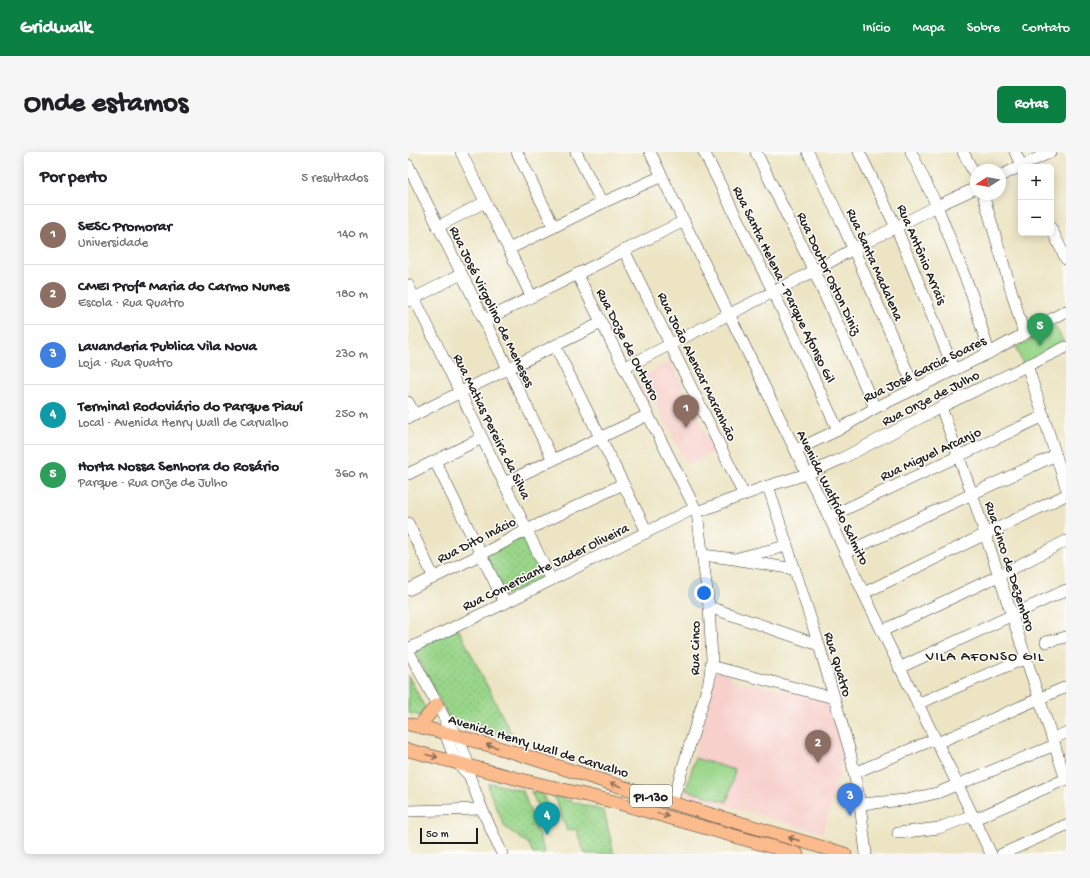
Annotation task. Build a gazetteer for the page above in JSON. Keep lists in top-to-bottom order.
{
  "streets": {
    "main road": ["Avenida Henry Wall de Carvalho", "PI-130"],
    "street": [
      "Rua Antônio Arrais",
      "Rua Santa Madalena",
      "Rua Doutor Oston Diniz",
      "Rua Santa Helena - Parque Afonso Gil",
      "Rua José Virgolino de Meneses",
      "Rua Doze de Outubro",
      "Rua João Alencar Maranhão",
      "Rua José Garcia Soares",
      "Rua Onze de Julho",
      "Rua Matias Pereira da Silva",
      "Rua Miguel Arcanjo",
      "Avenida Walfrido Salmito",
      "Rua Dito Inácio",
      "Rua Comerciante Jader Oliveira",
      "Rua Cinco de Dezembro",
      "Rua Cinco",
      "Rua Quatro"
    ]
  },
  "crossings": [
    ["Rua Antônio Arrais", "Rua José Garcia Soares"],
    ["Rua Santa Madalena", "Rua José Garcia Soares"],
    ["Rua Doutor Oston Diniz", "Rua José Garcia Soares"],
    ["Rua Santa Helena - Parque Afonso Gil", "Rua José Garcia Soares"],
    ["Rua Doze de Outubro", "Rua Comerciante Jader Oliveira"],
    ["Rua Doze de Outubro", "Rua Cinco"],
    ["Rua João Alencar Maranhão", "Rua Comerciante Jader Oliveira"],
    ["Rua José Garcia Soares", "Avenida Walfrido Salmito"],
    ["Rua Onze de Julho", "Avenida Walfrido Salmito"],
    ["Rua Onze de Julho", "Rua Comerciante Jader Oliveira"],
    ["Rua Onze de Julho", "Rua Cinco de Dezembro"],
    ["Rua Matias Pereira da Silva", "Rua Dito Inácio"],
    ["Rua Matias Pereira da Silva", "Rua Comerciante Jader Oliveira"],
    ["Rua Miguel Arcanjo", "Avenida Walfrido Salmito"],
    ["Rua Miguel Arcanjo", "Rua Cinco de Dezembro"],
    ["Avenida Walfrido Salmito", "Rua Comerciante Jader Oliveira"],
    ["Rua Comerciante Jader Oliveira", "Rua Cinco"],
    ["Rua Comerciante Jader Oliveira", "Rua Quatro"],
    ["Rua Cinco", "Avenida Henry Wall de Carvalho"]
  ],
  "districts": ["VILA AFONSO GIL"],
  "scale_bar": "50 m",
  "north": "left",
  "page": {
    "header": "Gridwalk",
    "nav": [
      "Início",
      "Mapa",
      "Sobre",
      "Contato"
    ],
    "buttons": "Rotas",
    "title": "Onde estamos",
    "heading": ["Por perto", "5 resultados"],
    "map_buttons": ["+", "−"],
    "list": [
      {
        "mark": "1",
        "name": "SESC Promorar",
        "note": "Universidade",
        "value": "140 m"
      },
      {
        "mark": "2",
        "name": "CMEI Profª Maria do Carmo Nunes",
        "note": "Escola · Rua Quatro",
        "value": "180 m"
      },
      {
        "mark": "3",
        "name": "Lavanderia Publica Vila Nova",
        "note": "Loja · Rua Quatro",
        "value": "230 m"
      },
      {
        "mark": "4",
        "name": "Terminal Rodoviário do Parque Piauí",
        "note": "Local · Avenida Henry Wall de Carvalho",
        "value": "250 m"
      },
      {
        "mark": "5",
        "name": "Horta Nossa Senhora do Rosário",
        "note": "Parque · Rua Onze de Julho",
        "value": "360 m"
      }
    ],
    "pins": [
      "5",
      "1",
      "2",
      "3",
      "4"
    ],
    "scale": "50 m"
  }
}
